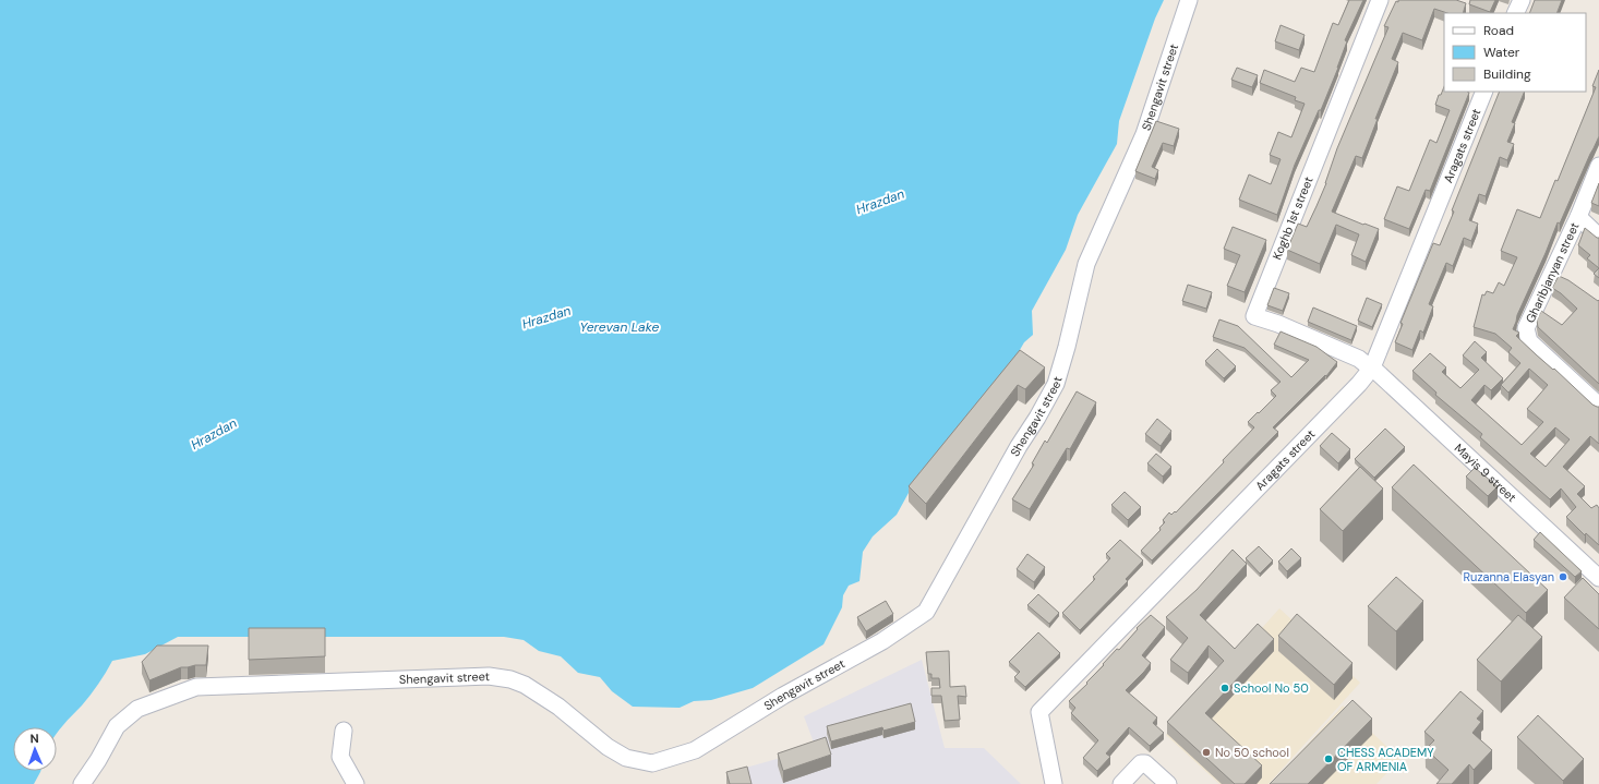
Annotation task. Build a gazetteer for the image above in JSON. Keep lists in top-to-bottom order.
{
  "streets": {
    "street": [
      "Shengavit street",
      "Aragats street",
      "Koghb 1st street",
      "Gharibjanyan street",
      "Mayis 9 street"
    ]
  },
  "crossings": [
    ["Aragats street", "Koghb 1st street"],
    ["Aragats street", "Mayis 9 street"],
    ["Koghb 1st street", "Mayis 9 street"]
  ],
  "water": ["Hrazdan", "Yerevan Lake"],
  "places": [
    "Ruzanna Elasyan",
    "School No 50",
    "No 50 school",
    "CHESS ACADEMY OF ARMENIA"
  ],
  "legend": ["Road", "Water", "Building"],
  "north": "top"
}
